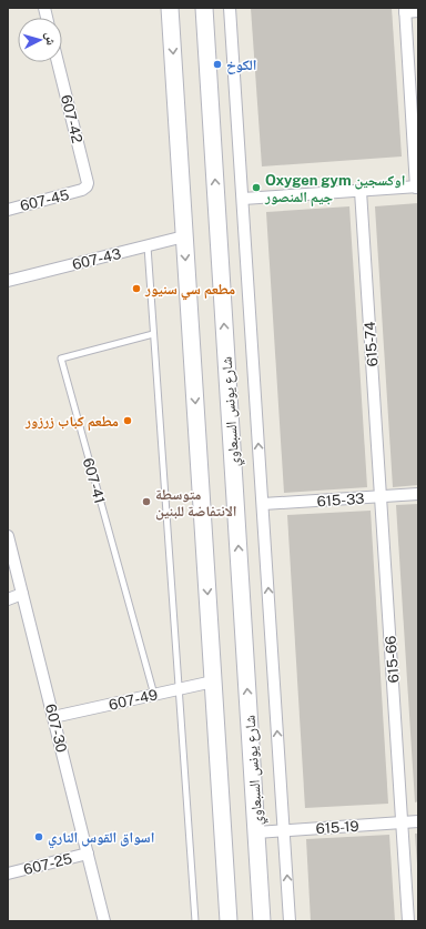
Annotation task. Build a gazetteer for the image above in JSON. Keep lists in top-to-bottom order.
{
  "streets": {
    "main road": ["شارع يونس السبعاوي"],
    "street": [
      "607-42",
      "607-45",
      "607-43",
      "615-74",
      "615-33",
      "615-66",
      "607-49",
      "607-30",
      "615-19",
      "607-25"
    ],
    "lane": ["607-41"]
  },
  "crossings": [
    ["607-42", "607-45"],
    ["615-74", "615-33"],
    ["615-74", "615-66"],
    ["شارع يونس السبعاوي", "615-19"],
    ["607-41", "607-49"],
    ["615-33", "615-66"],
    ["615-66", "615-19"],
    ["607-49", "607-30"],
    ["607-30", "607-25"]
  ],
  "places": [
    "الكوخ",
    "Oxygen gym اوكسجين جيم المنصور",
    "مطعم سي سنيور",
    "مطعم كباب زرزور",
    "متوسطة الانتفاضة للبنين",
    "اسواق القوس الناري"
  ],
  "north": "right"
}
